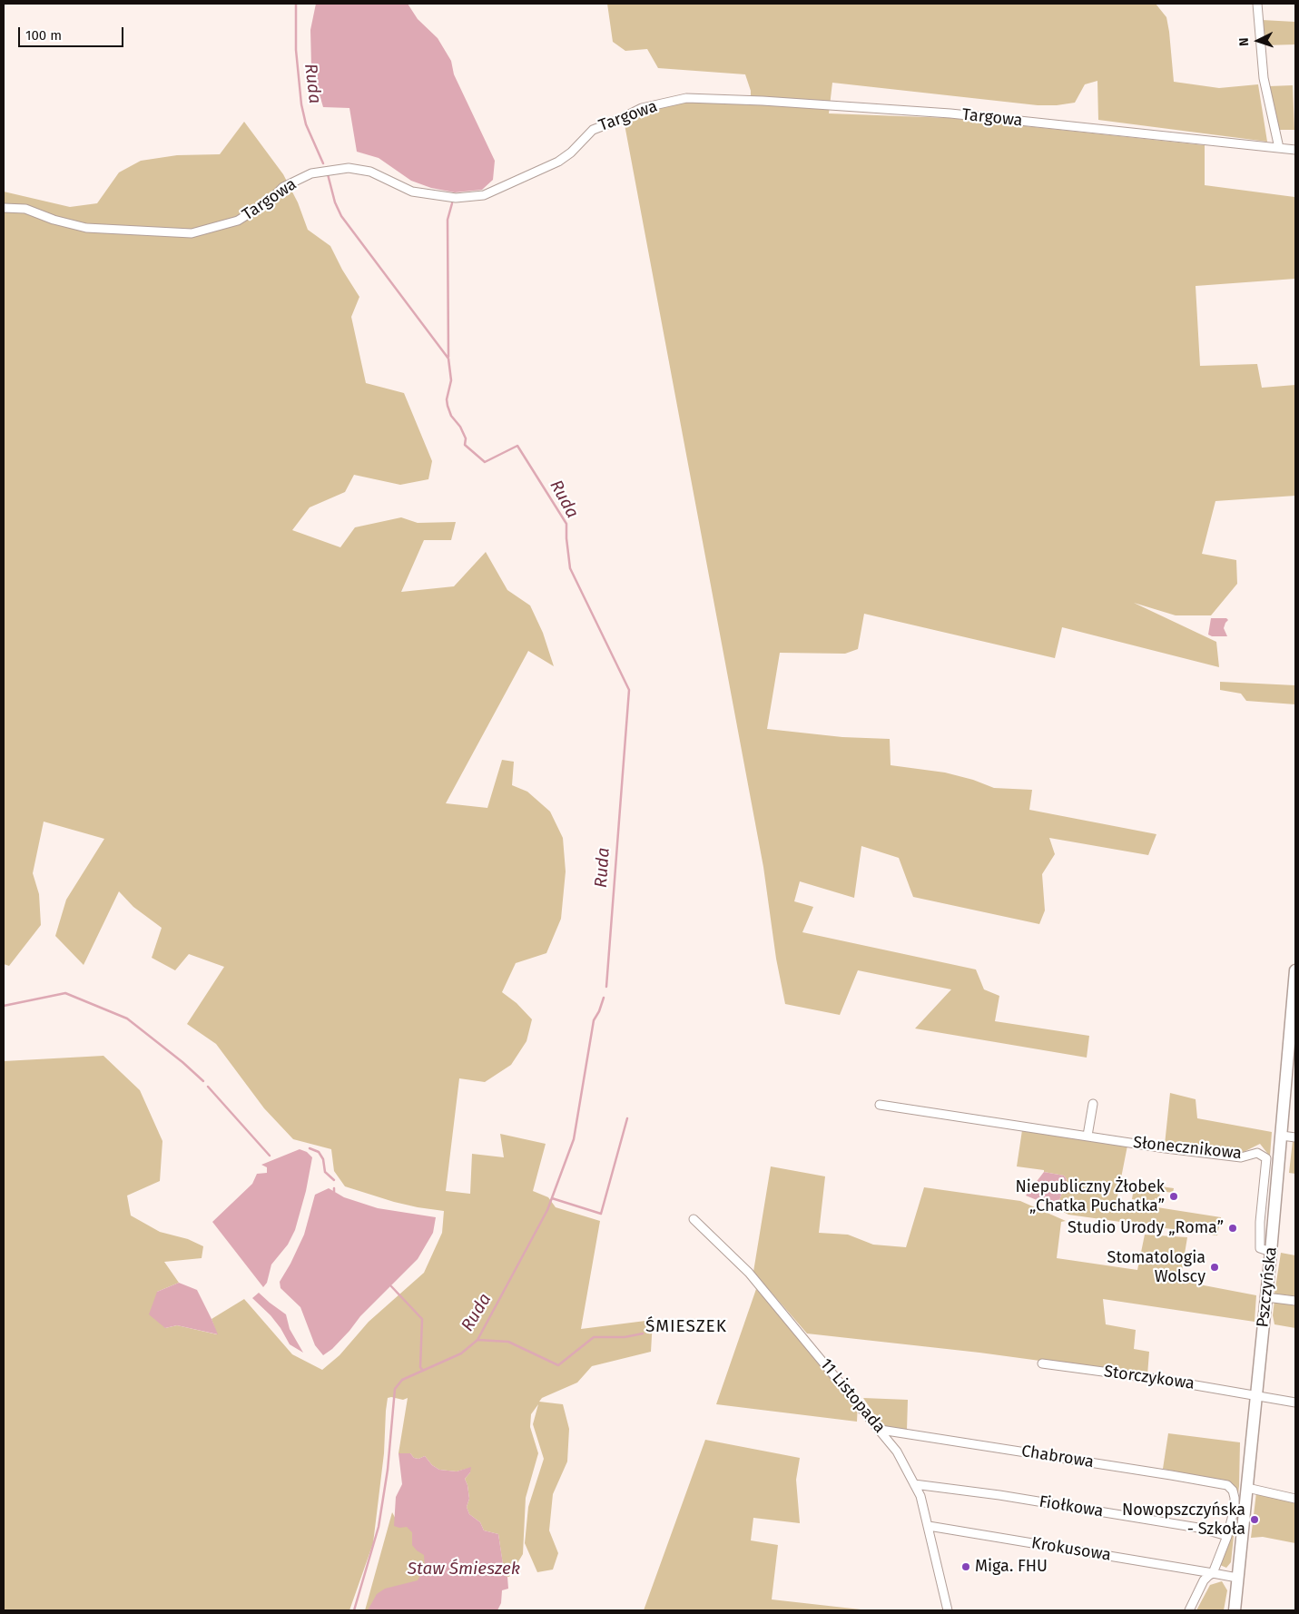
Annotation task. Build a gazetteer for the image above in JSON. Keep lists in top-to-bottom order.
{
  "streets": {
    "main road": ["Pszczyńska"],
    "street": [
      "Targowa",
      "Słonecznikowa",
      "Storczykowa",
      "11 Listopada",
      "Chabrowa",
      "Fiołkowa",
      "Krokusowa"
    ]
  },
  "crossings": [
    ["Słonecznikowa", "Pszczyńska"],
    ["Pszczyńska", "Storczykowa"],
    ["11 Listopada", "Chabrowa"],
    ["11 Listopada", "Fiołkowa"],
    ["11 Listopada", "Krokusowa"],
    ["Chabrowa", "Fiołkowa"]
  ],
  "districts": ["ŚMIESZEK"],
  "water": ["Ruda", "Staw Śmieszek"],
  "places": [
    "Niepubliczny Żłobek „Chatka Puchatka”",
    "Studio Urody „Roma”",
    "Stomatologia Wolscy",
    "Nowopszczyńska - Szkoła",
    "Miga. FHU"
  ],
  "scale_bar": "100 m",
  "north": "left"
}
